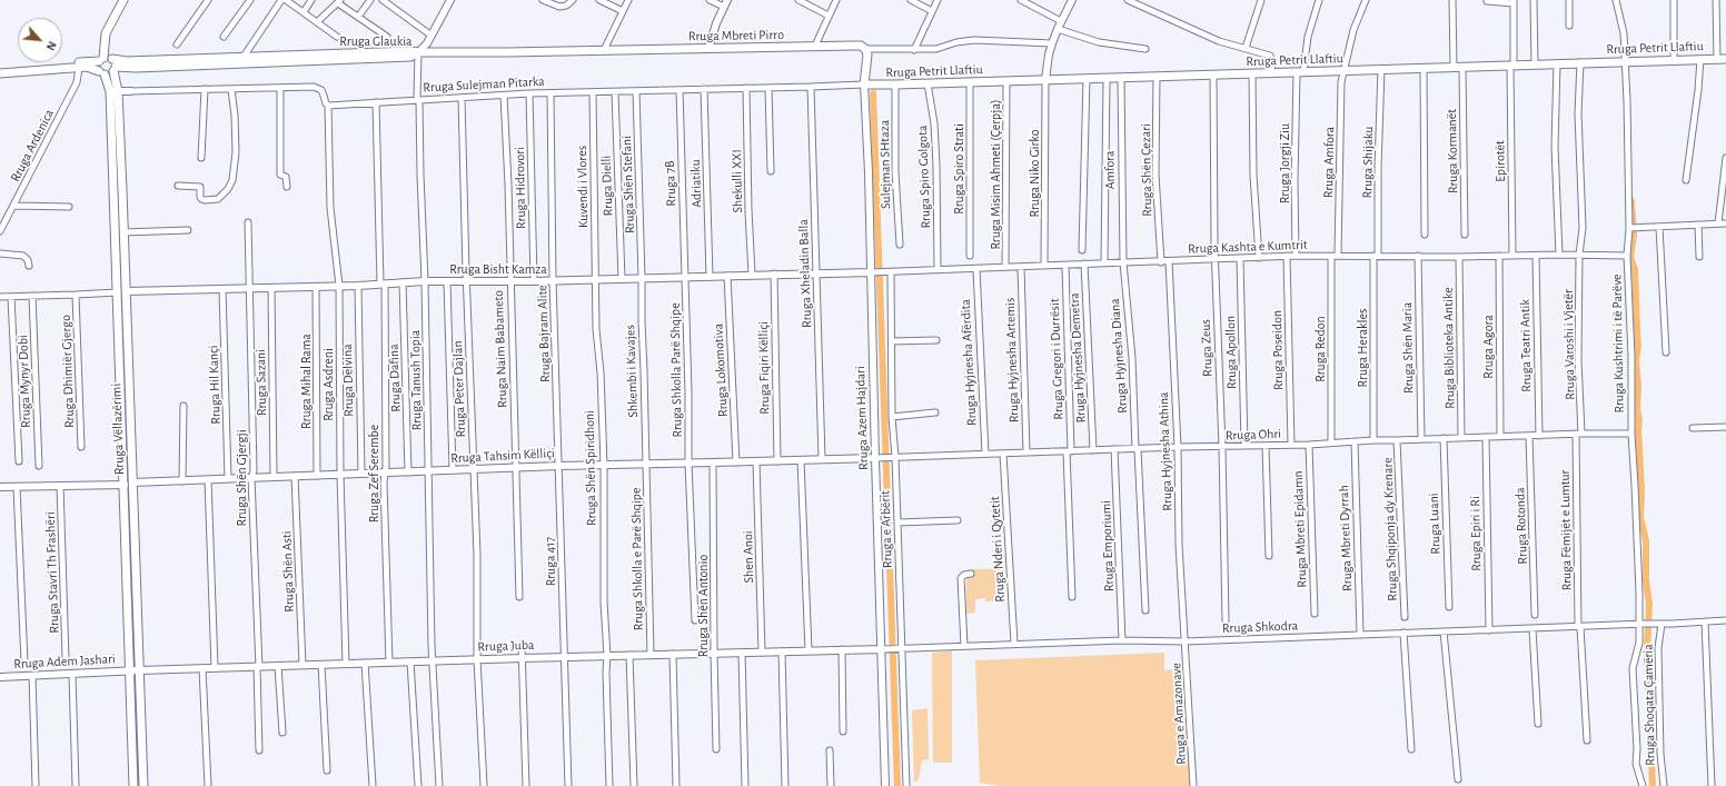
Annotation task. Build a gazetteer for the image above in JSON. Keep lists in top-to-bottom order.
{
  "streets": {
    "main road": [
      "Rruga Mbreti Pirro",
      "Rruga Glaukia",
      "Rruga Petrit Llaftiu",
      "Rruga Azem Hajdari",
      "Rruga Vëllazërimi"
    ],
    "street": [
      "Rruga Sulejman Pitarka",
      "Rruga Ardenica",
      "Rruga Kormanët",
      "Epirotët",
      "Rruga Amfora",
      "Rruga Shijaku",
      "Rruga Jorgji Ziu",
      "Sulejman SHtaza",
      "Rruga Spiro Strati",
      "Amfora",
      "Rruga Shën Çezari",
      "Rruga Niko Girko",
      "Rruga Misim Ahmeti (Çerpja)",
      "Rruga Spiro Golgota",
      "Shekulli XXI",
      "Rruga 7B",
      "Adriatiku",
      "Rruga Shën Stefani",
      "Rruga Dielli",
      "Kuvendi i Vlores",
      "Rruga Hidrovori",
      "Rruga Kashta e Kumtrit",
      "Rruga Bisht Kamza",
      "Rruga Xheladin Balla",
      "Rruga Bajram Alite",
      "Rruga Kushtrimi i të Parëve",
      "Rruga Varoshi i Vjetër",
      "Rruga Teatri Antik",
      "Rruga Agora",
      "Rruga Zeus",
      "Rruga Herakles",
      "Rruga Shën Maria",
      "Rruga Biblioteka Antike",
      "Rruga Naim Babameto",
      "Rruga Redon",
      "Rruga Poseidon",
      "Rruga Apollon",
      "Rruga Hyjnesha Diana",
      "Rruga Hyjnesha Demetra",
      "Rruga Gregori i Durrësit",
      "Rruga Hyjnesha Artemis",
      "Rruga Hyjnesha Afërdita",
      "Rruga Fiqiri Këlliçi",
      "Rruga Shkolla Parë Shqipe",
      "Rruga Lokomotiva",
      "Rruga Dhimiër Gjergo",
      "Shkembi i Kavajes",
      "Rruga Dafina",
      "Rruga Delvina",
      "Rruga Tanush Topia",
      "Rruga Mynyr Dobi",
      "Rruga Mihal Rama",
      "Rruga Sazani",
      "Rruga Hil Kançi",
      "Rruga Asdreni",
      "Rruga Peter Dajlan",
      "Rruga Ohri",
      "Rruga Hyjnesha Athina",
      "Rruga Tahsim Këlliçi",
      "Rruga Shën Spiridhoni",
      "Rruga Zef Serembe",
      "Rruga Shën Gjergji",
      "Rruga Luani",
      "Rruga Rotonda",
      "Rruga e Arbërit",
      "Rruga Mbreti Epidamn",
      "Rruga Shqiponja dy Krenare",
      "Rruga Fëmijët e Lumtur",
      "Rruga Epiri i Ri",
      "Rruga Mbreti Dyrrah",
      "Rruga Emporiumi",
      "Rruga Nderi i Qytetit",
      "Shen Anoi",
      "Rruga Shkolla e Parë Shqipe",
      "Rruga 417",
      "Rruga Shën Asti",
      "Rruga Stavri Th Frashëri",
      "Rruga Shën Antonio",
      "Rruga Shkodra",
      "Rruga Juba",
      "Rruga Adem Jashari",
      "Rruga Shoqata Çamëria",
      "Rruga e Amazonave"
    ]
  },
  "crossings": [
    ["Rruga Mbreti Pirro", "Rruga Glaukia"],
    ["Rruga Mbreti Pirro", "Rruga Tanush Topia"],
    ["Rruga Mbreti Pirro", "Rruga Azem Hajdari"],
    ["Rruga Glaukia", "Rruga Tanush Topia"],
    ["Rruga Glaukia", "Rruga Vëllazërimi"],
    ["Rruga Petrit Llaftiu", "Rruga Sulejman Pitarka"],
    ["Rruga Petrit Llaftiu", "Rruga Kormanët"],
    ["Rruga Petrit Llaftiu", "Epirotët"],
    ["Rruga Petrit Llaftiu", "Rruga Amfora"],
    ["Rruga Petrit Llaftiu", "Rruga Shijaku"],
    ["Rruga Petrit Llaftiu", "Rruga Jorgji Ziu"],
    ["Rruga Petrit Llaftiu", "Sulejman SHtaza"],
    ["Rruga Petrit Llaftiu", "Rruga Spiro Strati"],
    ["Rruga Petrit Llaftiu", "Amfora"],
    ["Rruga Petrit Llaftiu", "Rruga Shën Çezari"],
    ["Rruga Petrit Llaftiu", "Rruga Niko Girko"],
    ["Rruga Petrit Llaftiu", "Rruga Misim Ahmeti (Çerpja)"],
    ["Rruga Petrit Llaftiu", "Rruga Spiro Golgota"],
    ["Rruga Petrit Llaftiu", "Rruga Kushtrimi i të Parëve"],
    ["Rruga Petrit Llaftiu", "Rruga Varoshi i Vjetër"],
    ["Rruga Petrit Llaftiu", "Rruga Zeus"],
    ["Rruga Petrit Llaftiu", "Rruga Azem Hajdari"],
    ["Rruga Sulejman Pitarka", "Shekulli XXI"],
    ["Rruga Sulejman Pitarka", "Rruga 7B"],
    ["Rruga Sulejman Pitarka", "Adriatiku"],
    ["Rruga Sulejman Pitarka", "Rruga Shën Stefani"],
    ["Rruga Sulejman Pitarka", "Rruga Dielli"],
    ["Rruga Sulejman Pitarka", "Kuvendi i Vlores"],
    ["Rruga Sulejman Pitarka", "Rruga Hidrovori"],
    ["Rruga Sulejman Pitarka", "Rruga Xheladin Balla"],
    ["Rruga Sulejman Pitarka", "Rruga Bajram Alite"],
    ["Rruga Sulejman Pitarka", "Rruga Naim Babameto"],
    ["Rruga Sulejman Pitarka", "Rruga Tanush Topia"],
    ["Rruga Sulejman Pitarka", "Rruga Asdreni"],
    ["Rruga Sulejman Pitarka", "Rruga Peter Dajlan"],
    ["Rruga Sulejman Pitarka", "Rruga Azem Hajdari"],
    ["Rruga Sulejman Pitarka", "Rruga Zef Serembe"],
    ["Epirotët", "Rruga Kashta e Kumtrit"],
    ["Rruga Amfora", "Rruga Kashta e Kumtrit"],
    ["Rruga Shijaku", "Rruga Kashta e Kumtrit"],
    ["Rruga Shijaku", "Rruga Herakles"],
    ["Rruga Jorgji Ziu", "Rruga Kashta e Kumtrit"],
    ["Amfora", "Rruga Kashta e Kumtrit"],
    ["Amfora", "Rruga Hyjnesha Diana"],
    ["Rruga Shën Çezari", "Rruga Kashta e Kumtrit"],
    ["Rruga Niko Girko", "Rruga Kashta e Kumtrit"],
    ["Rruga Misim Ahmeti (Çerpja)", "Rruga Kashta e Kumtrit"],
    ["Rruga Spiro Golgota", "Rruga Kashta e Kumtrit"],
    ["Shekulli XXI", "Rruga Bisht Kamza"],
    ["Rruga 7B", "Rruga Bisht Kamza"],
    ["Rruga 7B", "Rruga Shkolla Parë Shqipe"],
    ["Adriatiku", "Rruga Bisht Kamza"],
    ["Rruga Shën Stefani", "Rruga Bisht Kamza"],
    ["Rruga Shën Stefani", "Shkembi i Kavajes"],
    ["Rruga Dielli", "Rruga Bisht Kamza"],
    ["Kuvendi i Vlores", "Rruga Bisht Kamza"],
    ["Kuvendi i Vlores", "Rruga Shën Spiridhoni"],
    ["Rruga Hidrovori", "Rruga Bisht Kamza"],
    ["Rruga Kashta e Kumtrit", "Rruga Bisht Kamza"],
    ["Rruga Kashta e Kumtrit", "Rruga Kushtrimi i të Parëve"],
    ["Rruga Kashta e Kumtrit", "Rruga Varoshi i Vjetër"],
    ["Rruga Kashta e Kumtrit", "Rruga Teatri Antik"],
    ["Rruga Kashta e Kumtrit", "Rruga Agora"],
    ["Rruga Kashta e Kumtrit", "Rruga Zeus"],
    ["Rruga Kashta e Kumtrit", "Rruga Herakles"],
    ["Rruga Kashta e Kumtrit", "Rruga Shën Maria"],
    ["Rruga Kashta e Kumtrit", "Rruga Biblioteka Antike"],
    ["Rruga Kashta e Kumtrit", "Rruga Redon"],
    ["Rruga Kashta e Kumtrit", "Rruga Poseidon"],
    ["Rruga Kashta e Kumtrit", "Rruga Apollon"],
    ["Rruga Kashta e Kumtrit", "Rruga Hyjnesha Diana"],
    ["Rruga Kashta e Kumtrit", "Rruga Hyjnesha Demetra"],
    ["Rruga Kashta e Kumtrit", "Rruga Gregori i Durrësit"],
    ["Rruga Kashta e Kumtrit", "Rruga Hyjnesha Artemis"],
    ["Rruga Kashta e Kumtrit", "Rruga Hyjnesha Afërdita"],
    ["Rruga Kashta e Kumtrit", "Rruga Azem Hajdari"],
    ["Rruga Kashta e Kumtrit", "Rruga Hyjnesha Athina"],
    ["Rruga Kashta e Kumtrit", "Rruga e Arbërit"],
    ["Rruga Bisht Kamza", "Rruga Xheladin Balla"],
    ["Rruga Bisht Kamza", "Rruga Bajram Alite"],
    ["Rruga Bisht Kamza", "Rruga Naim Babameto"],
    ["Rruga Bisht Kamza", "Rruga Fiqiri Këlliçi"],
    ["Rruga Bisht Kamza", "Rruga Shkolla Parë Shqipe"],
    ["Rruga Bisht Kamza", "Rruga Lokomotiva"],
    ["Rruga Bisht Kamza", "Shkembi i Kavajes"],
    ["Rruga Bisht Kamza", "Rruga Dafina"],
    ["Rruga Bisht Kamza", "Rruga Delvina"],
    ["Rruga Bisht Kamza", "Rruga Tanush Topia"],
    ["Rruga Bisht Kamza", "Rruga Mihal Rama"],
    ["Rruga Bisht Kamza", "Rruga Sazani"],
    ["Rruga Bisht Kamza", "Rruga Hil Kançi"],
    ["Rruga Bisht Kamza", "Rruga Asdreni"],
    ["Rruga Bisht Kamza", "Rruga Peter Dajlan"],
    ["Rruga Bisht Kamza", "Rruga Azem Hajdari"],
    ["Rruga Bisht Kamza", "Rruga Vëllazërimi"],
    ["Rruga Bisht Kamza", "Rruga Shën Spiridhoni"],
    ["Rruga Bisht Kamza", "Rruga Zef Serembe"],
    ["Rruga Bisht Kamza", "Rruga Shën Gjergji"],
    ["Rruga Xheladin Balla", "Rruga Tahsim Këlliçi"],
    ["Rruga Bajram Alite", "Rruga Tahsim Këlliçi"],
    ["Rruga Bajram Alite", "Rruga 417"],
    ["Rruga Kushtrimi i të Parëve", "Rruga Ohri"],
    ["Rruga Kushtrimi i të Parëve", "Rruga Shkodra"],
    ["Rruga Varoshi i Vjetër", "Rruga Ohri"],
    ["Rruga Varoshi i Vjetër", "Rruga Fëmijët e Lumtur"],
    ["Rruga Teatri Antik", "Rruga Ohri"],
    ["Rruga Agora", "Rruga Ohri"],
    ["Rruga Zeus", "Rruga Ohri"],
    ["Rruga Herakles", "Rruga Ohri"],
    ["Rruga Shën Maria", "Rruga Ohri"],
    ["Rruga Biblioteka Antike", "Rruga Ohri"],
    ["Rruga Naim Babameto", "Rruga Tahsim Këlliçi"],
    ["Rruga Redon", "Rruga Ohri"],
    ["Rruga Poseidon", "Rruga Ohri"],
    ["Rruga Apollon", "Rruga Ohri"],
    ["Rruga Hyjnesha Diana", "Rruga Ohri"],
    ["Rruga Hyjnesha Demetra", "Rruga Ohri"],
    ["Rruga Gregori i Durrësit", "Rruga Ohri"],
    ["Rruga Hyjnesha Artemis", "Rruga Ohri"],
    ["Rruga Hyjnesha Afërdita", "Rruga Ohri"],
    ["Rruga Fiqiri Këlliçi", "Rruga Tahsim Këlliçi"],
    ["Rruga Shkolla Parë Shqipe", "Rruga Tahsim Këlliçi"],
    ["Rruga Lokomotiva", "Rruga Tahsim Këlliçi"],
    ["Shkembi i Kavajes", "Rruga Tahsim Këlliçi"],
    ["Shkembi i Kavajes", "Rruga Shkolla e Parë Shqipe"],
    ["Rruga Dafina", "Rruga Tahsim Këlliçi"],
    ["Rruga Delvina", "Rruga Tahsim Këlliçi"],
    ["Rruga Tanush Topia", "Rruga Tahsim Këlliçi"],
    ["Rruga Tanush Topia", "Rruga Juba"],
    ["Rruga Mihal Rama", "Rruga Tahsim Këlliçi"],
    ["Rruga Sazani", "Rruga Tahsim Këlliçi"],
    ["Rruga Hil Kançi", "Rruga Tahsim Këlliçi"],
    ["Rruga Asdreni", "Rruga Tahsim Këlliçi"],
    ["Rruga Asdreni", "Rruga Juba"],
    ["Rruga Peter Dajlan", "Rruga Tahsim Këlliçi"],
    ["Rruga Peter Dajlan", "Rruga Juba"],
    ["Rruga Azem Hajdari", "Rruga Ohri"],
    ["Rruga Azem Hajdari", "Rruga Tahsim Këlliçi"],
    ["Rruga Azem Hajdari", "Rruga Shkodra"],
    ["Rruga Azem Hajdari", "Rruga Juba"],
    ["Rruga Vëllazërimi", "Rruga Tahsim Këlliçi"],
    ["Rruga Vëllazërimi", "Rruga Juba"],
    ["Rruga Vëllazërimi", "Rruga Adem Jashari"],
    ["Rruga Ohri", "Rruga Hyjnesha Athina"],
    ["Rruga Ohri", "Rruga Tahsim Këlliçi"],
    ["Rruga Ohri", "Rruga Luani"],
    ["Rruga Ohri", "Rruga Rotonda"],
    ["Rruga Ohri", "Rruga e Arbërit"],
    ["Rruga Ohri", "Rruga Mbreti Epidamn"],
    ["Rruga Ohri", "Rruga Shqiponja dy Krenare"],
    ["Rruga Ohri", "Rruga Fëmijët e Lumtur"],
    ["Rruga Ohri", "Rruga Epiri i Ri"],
    ["Rruga Ohri", "Rruga Mbreti Dyrrah"],
    ["Rruga Ohri", "Rruga Emporiumi"],
    ["Rruga Ohri", "Rruga Nderi i Qytetit"],
    ["Rruga Hyjnesha Athina", "Rruga Shkodra"],
    ["Rruga Hyjnesha Athina", "Rruga e Amazonave"],
    ["Rruga Tahsim Këlliçi", "Rruga Shën Spiridhoni"],
    ["Rruga Tahsim Këlliçi", "Rruga Zef Serembe"],
    ["Rruga Tahsim Këlliçi", "Rruga Shën Gjergji"],
    ["Rruga Tahsim Këlliçi", "Shen Anoi"],
    ["Rruga Tahsim Këlliçi", "Rruga Shkolla e Parë Shqipe"],
    ["Rruga Tahsim Këlliçi", "Rruga 417"],
    ["Rruga Tahsim Këlliçi", "Rruga Shën Asti"],
    ["Rruga Tahsim Këlliçi", "Rruga Stavri Th Frashëri"],
    ["Rruga Tahsim Këlliçi", "Rruga Shën Antonio"],
    ["Rruga Shën Spiridhoni", "Rruga Juba"],
    ["Rruga Zef Serembe", "Rruga Juba"],
    ["Rruga Shën Gjergji", "Rruga Juba"],
    ["Rruga e Arbërit", "Rruga Shkodra"],
    ["Rruga Fëmijët e Lumtur", "Rruga Shkodra"],
    ["Rruga Epiri i Ri", "Rruga Shkodra"],
    ["Rruga Mbreti Dyrrah", "Rruga Shkodra"],
    ["Rruga Emporiumi", "Rruga Shkodra"],
    ["Rruga Nderi i Qytetit", "Rruga Shkodra"],
    ["Shen Anoi", "Rruga Juba"],
    ["Rruga Shkolla e Parë Shqipe", "Rruga Juba"],
    ["Rruga 417", "Rruga Juba"],
    ["Rruga Shën Asti", "Rruga Juba"],
    ["Rruga Shën Antonio", "Rruga Juba"],
    ["Rruga Shkodra", "Rruga Juba"],
    ["Rruga Shkodra", "Rruga Shoqata Çamëria"],
    ["Rruga Shkodra", "Rruga e Amazonave"],
    ["Rruga Juba", "Rruga Adem Jashari"]
  ],
  "north": "bottom right"
}
